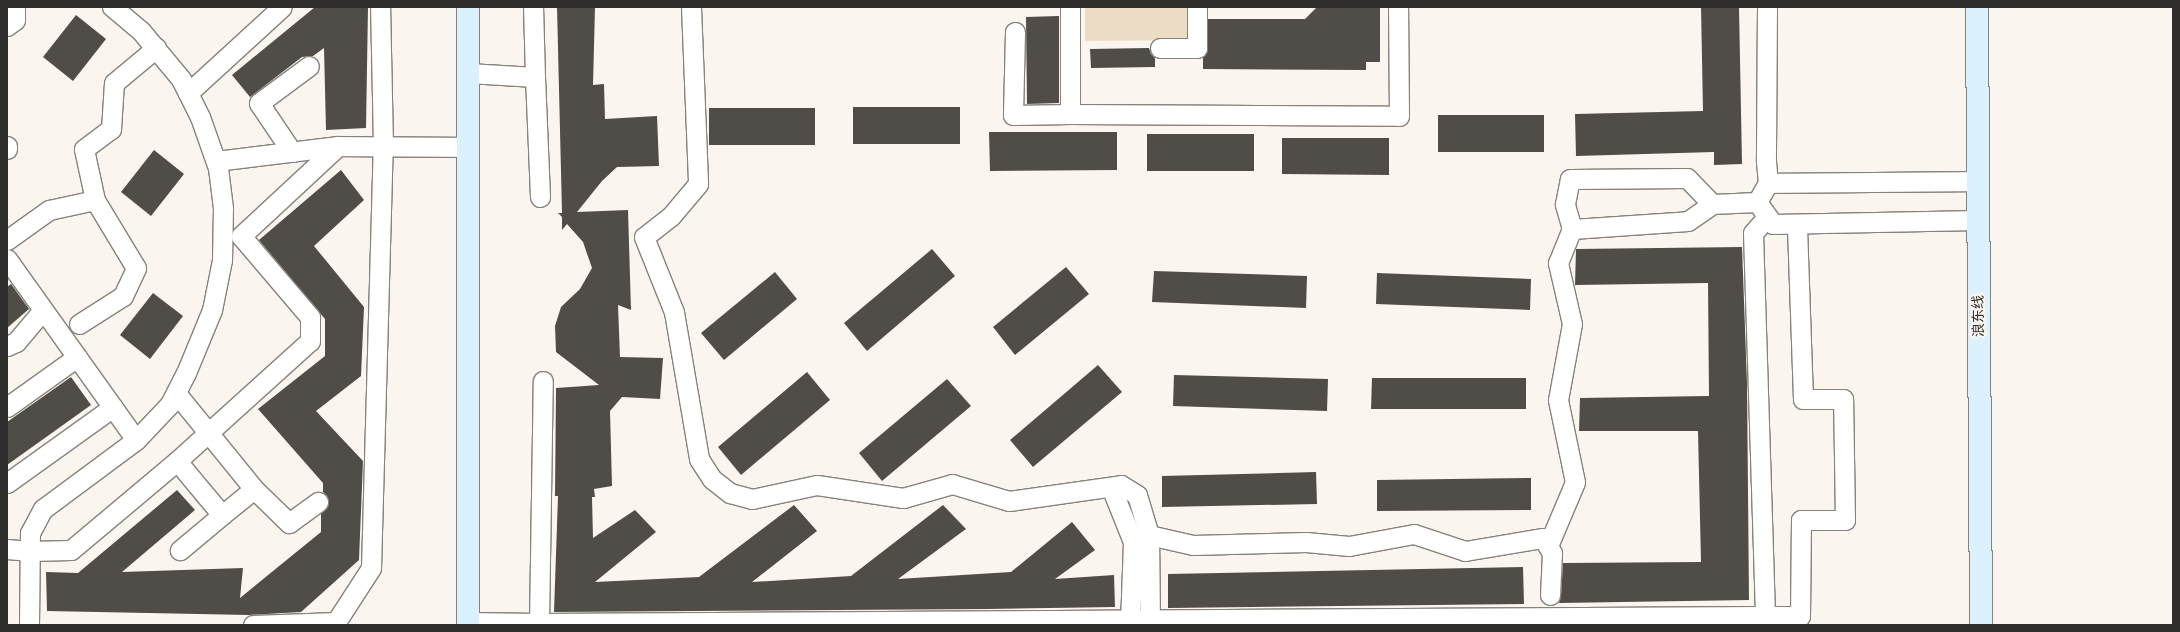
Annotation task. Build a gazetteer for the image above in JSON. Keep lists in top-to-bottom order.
{
  "streets": {
    "main road": ["浪东线"]
  }
}
